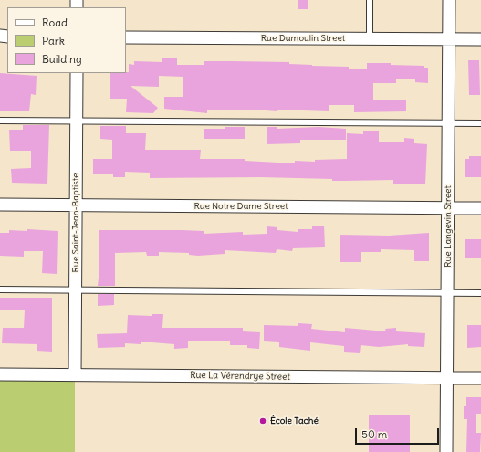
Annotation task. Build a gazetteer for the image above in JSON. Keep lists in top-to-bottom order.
{
  "streets": {
    "street": [
      "Rue Dumoulin Street",
      "Rue Notre Dame Street",
      "Rue Saint-Jean-Baptiste",
      "Rue Langevin Street",
      "Rue La Vérendrye Street"
    ]
  },
  "crossings": [
    ["Rue Dumoulin Street", "Rue Langevin Street"],
    ["Rue Notre Dame Street", "Rue Saint-Jean-Baptiste"],
    ["Rue Notre Dame Street", "Rue Langevin Street"],
    ["Rue Saint-Jean-Baptiste", "Rue La Vérendrye Street"],
    ["Rue Langevin Street", "Rue La Vérendrye Street"]
  ],
  "places": ["École Taché"],
  "legend": ["Road", "Park", "Building"],
  "scale_bar": "50 m"
}
